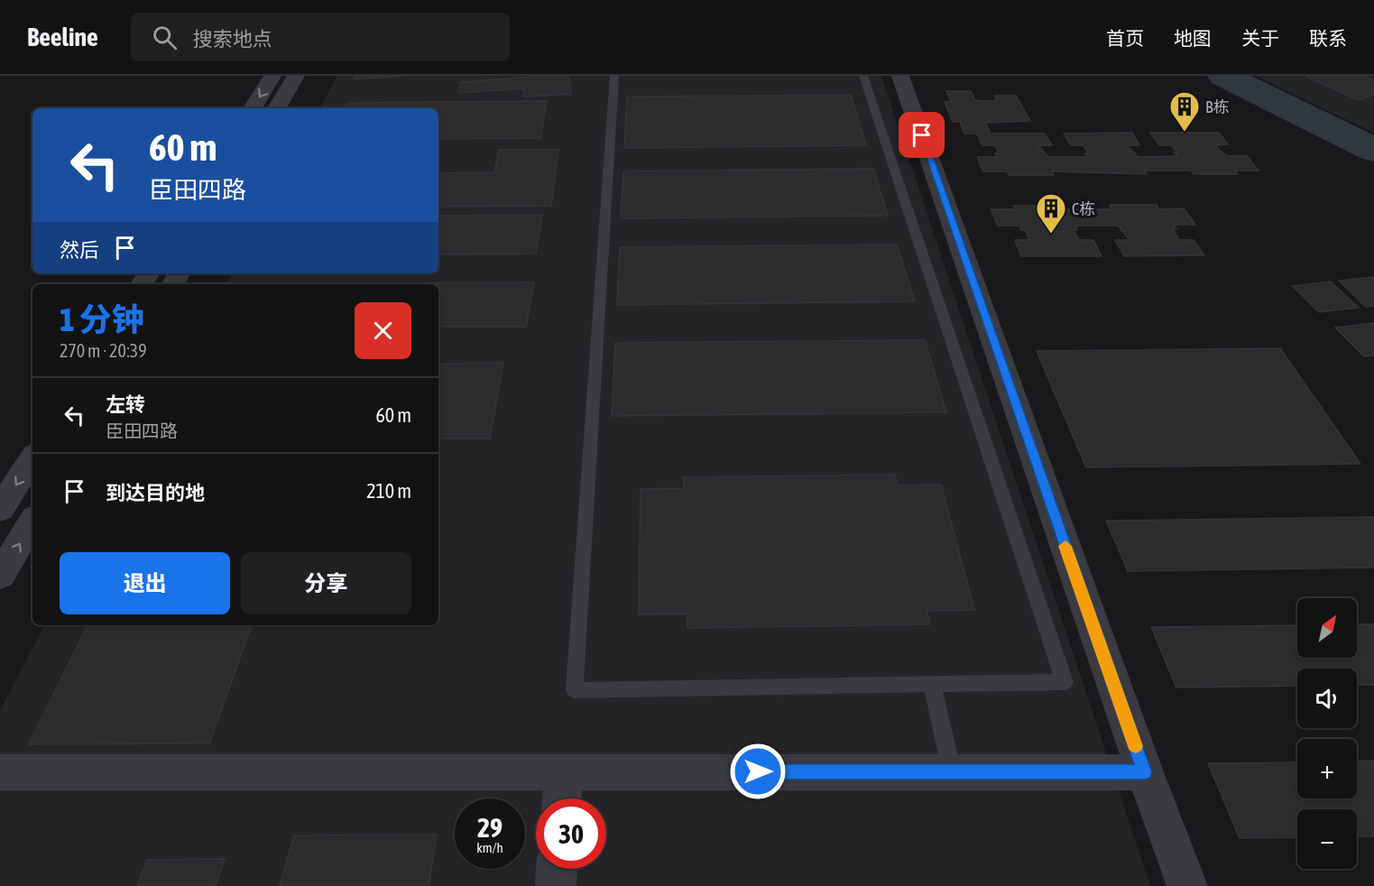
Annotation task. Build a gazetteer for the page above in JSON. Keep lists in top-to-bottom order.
{
  "places": {
    "building": ["B栋", "C栋"]
  },
  "north": "top right",
  "page": {
    "header": "Beeline",
    "search": "搜索地点",
    "nav": [
      "首页",
      "地图",
      "关于",
      "联系"
    ],
    "turn": ["60 m", "臣田四路"],
    "then": "然后",
    "heading": ["1 分钟", "270 m · 20:39"],
    "list": [
      {
        "name": "左转",
        "note": "臣田四路",
        "value": "60 m"
      },
      {
        "name": "到达目的地",
        "value": "210 m"
      }
    ],
    "buttons": ["退出", "分享"],
    "map_buttons": ["+", "−"],
    "speed": "29 km/h",
    "limit": "30"
  }
}
